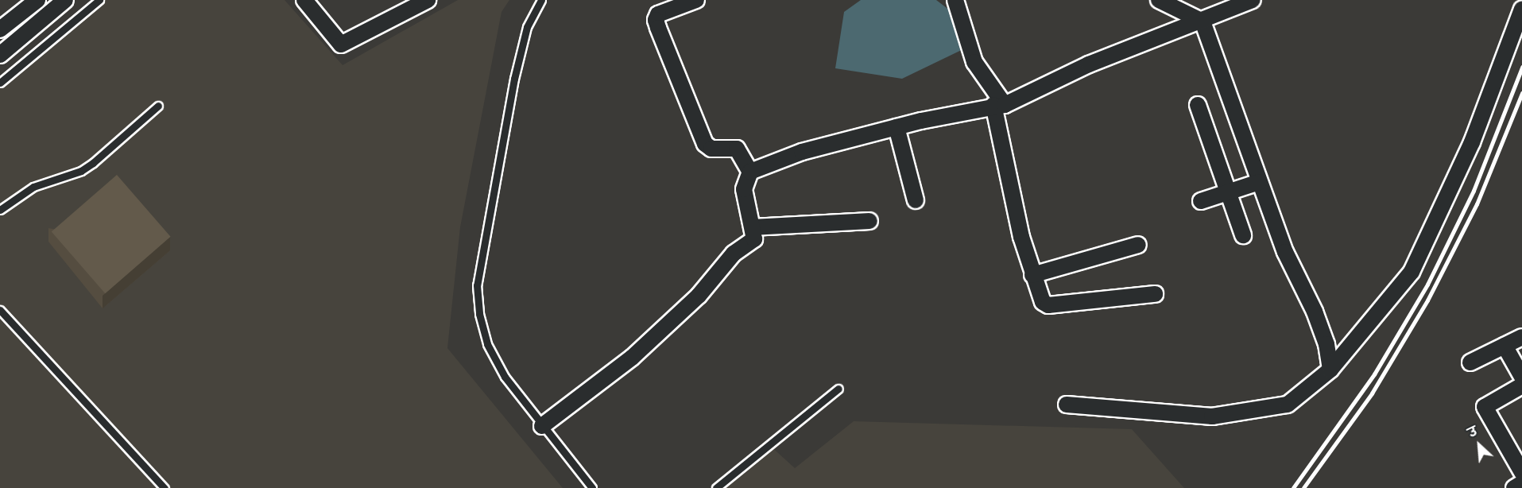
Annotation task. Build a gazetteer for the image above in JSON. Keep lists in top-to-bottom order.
{
  "north": "top left"
}
